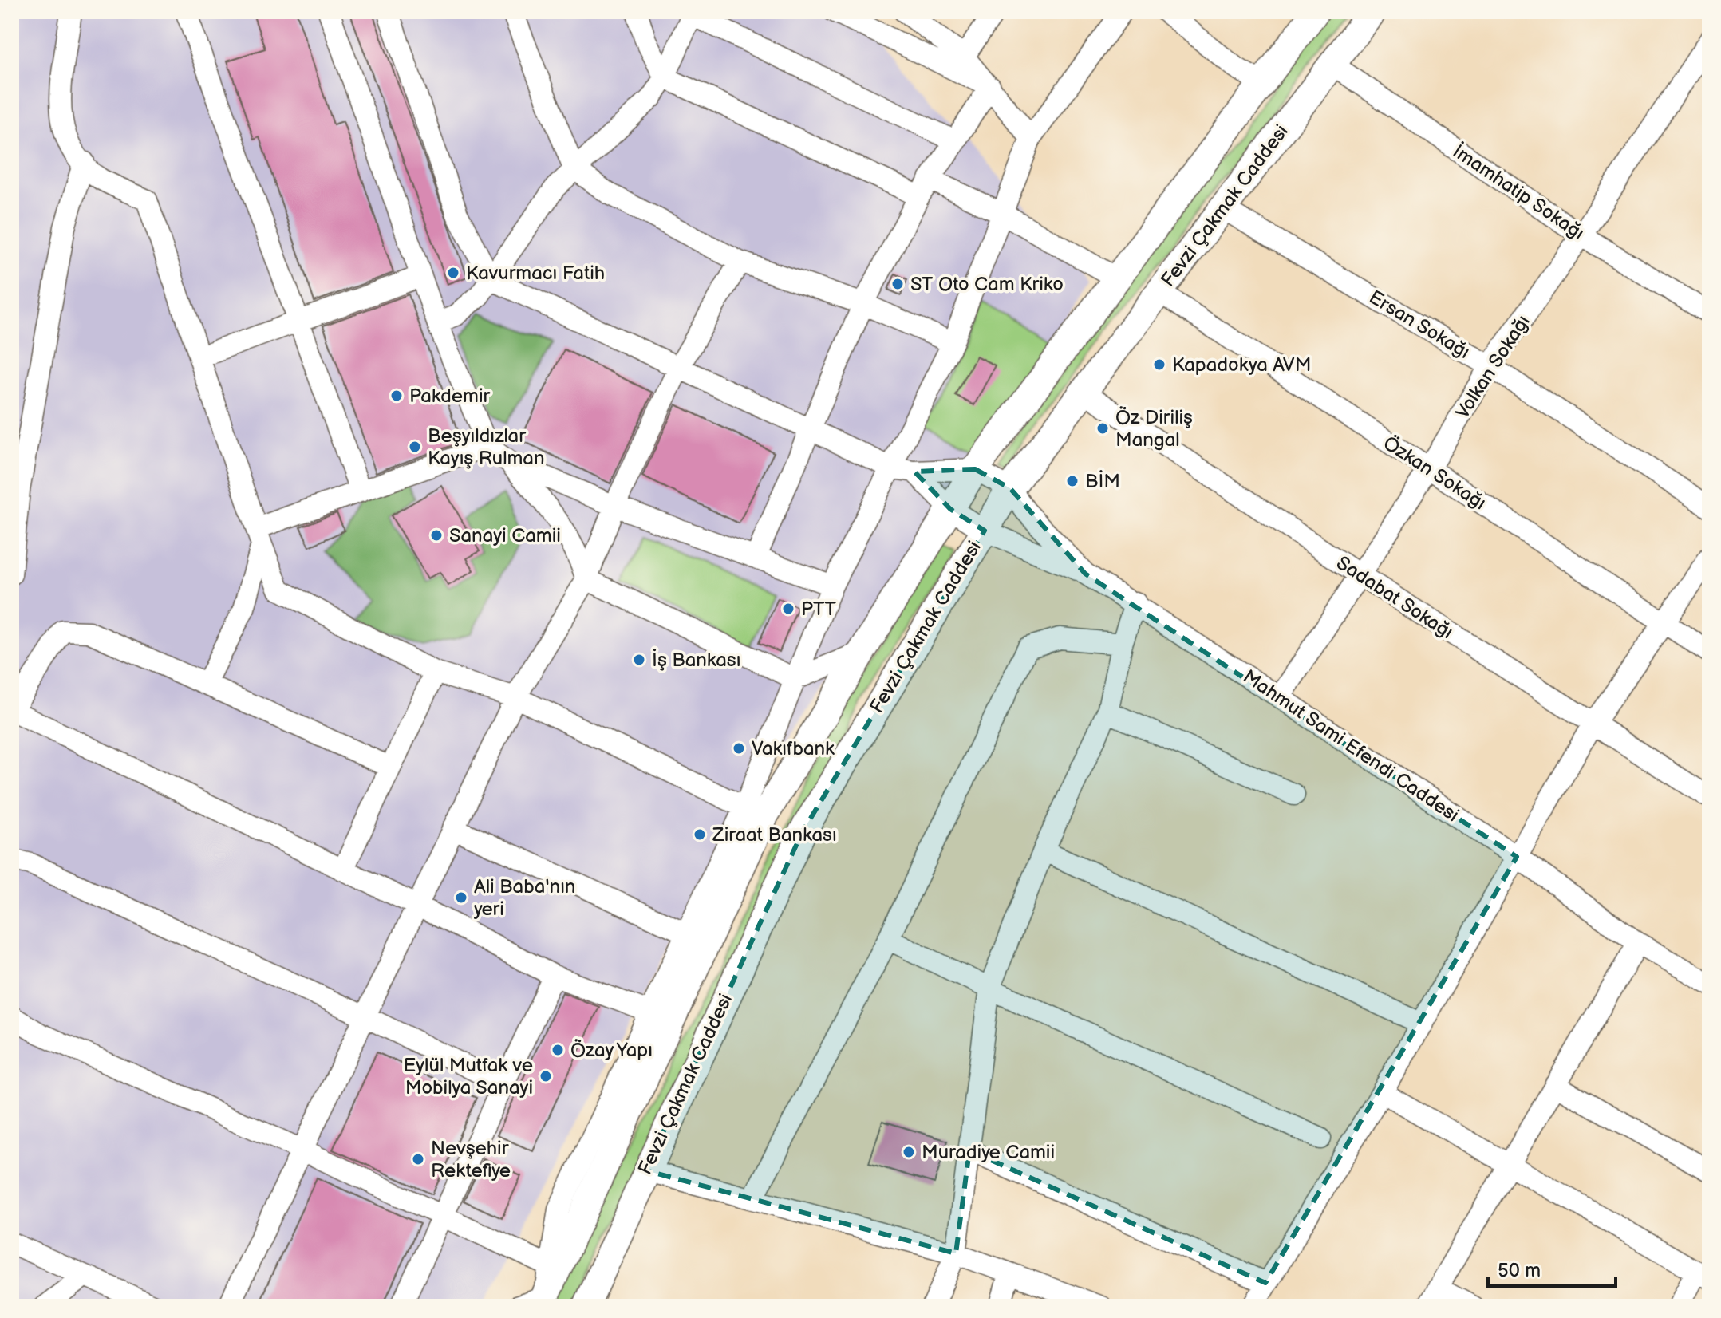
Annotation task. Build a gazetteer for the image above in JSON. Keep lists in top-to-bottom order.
{
  "streets": {
    "main road": ["Fevzi Çakmak Caddesi"],
    "street": [
      "İmamhatip Sokağı",
      "Ersan Sokağı",
      "Volkan Sokağı",
      "Özkan Sokağı",
      "Sadabat Sokağı",
      "Mahmut Sami Efendi Caddesi"
    ]
  },
  "crossings": [
    ["İmamhatip Sokağı", "Fevzi Çakmak Caddesi"],
    ["İmamhatip Sokağı", "Volkan Sokağı"],
    ["Fevzi Çakmak Caddesi", "Ersan Sokağı"],
    ["Fevzi Çakmak Caddesi", "Özkan Sokağı"],
    ["Fevzi Çakmak Caddesi", "Sadabat Sokağı"],
    ["Fevzi Çakmak Caddesi", "Mahmut Sami Efendi Caddesi"],
    ["Ersan Sokağı", "Volkan Sokağı"],
    ["Volkan Sokağı", "Özkan Sokağı"],
    ["Volkan Sokağı", "Sadabat Sokağı"],
    ["Volkan Sokağı", "Mahmut Sami Efendi Caddesi"]
  ],
  "places": [
    "Kavurmacı Fatih",
    "ST Oto Cam Kriko",
    "Kapadokya AVM",
    "Pakdemir",
    "Öz Diriliş Mangal",
    "Beşyıldızlar Kayış Rulman",
    "BİM",
    "Sanayi Camii",
    "PTT",
    "İş Bankası",
    "Vakıfbank",
    "Ziraat Bankası",
    "Ali Baba'nın yeri",
    "Özay Yapı",
    "Eylül Mutfak ve Mobilya Sanayi",
    "Muradiye Camii",
    "Nevşehir Rektefiye"
  ],
  "scale_bar": "50 m"
}
